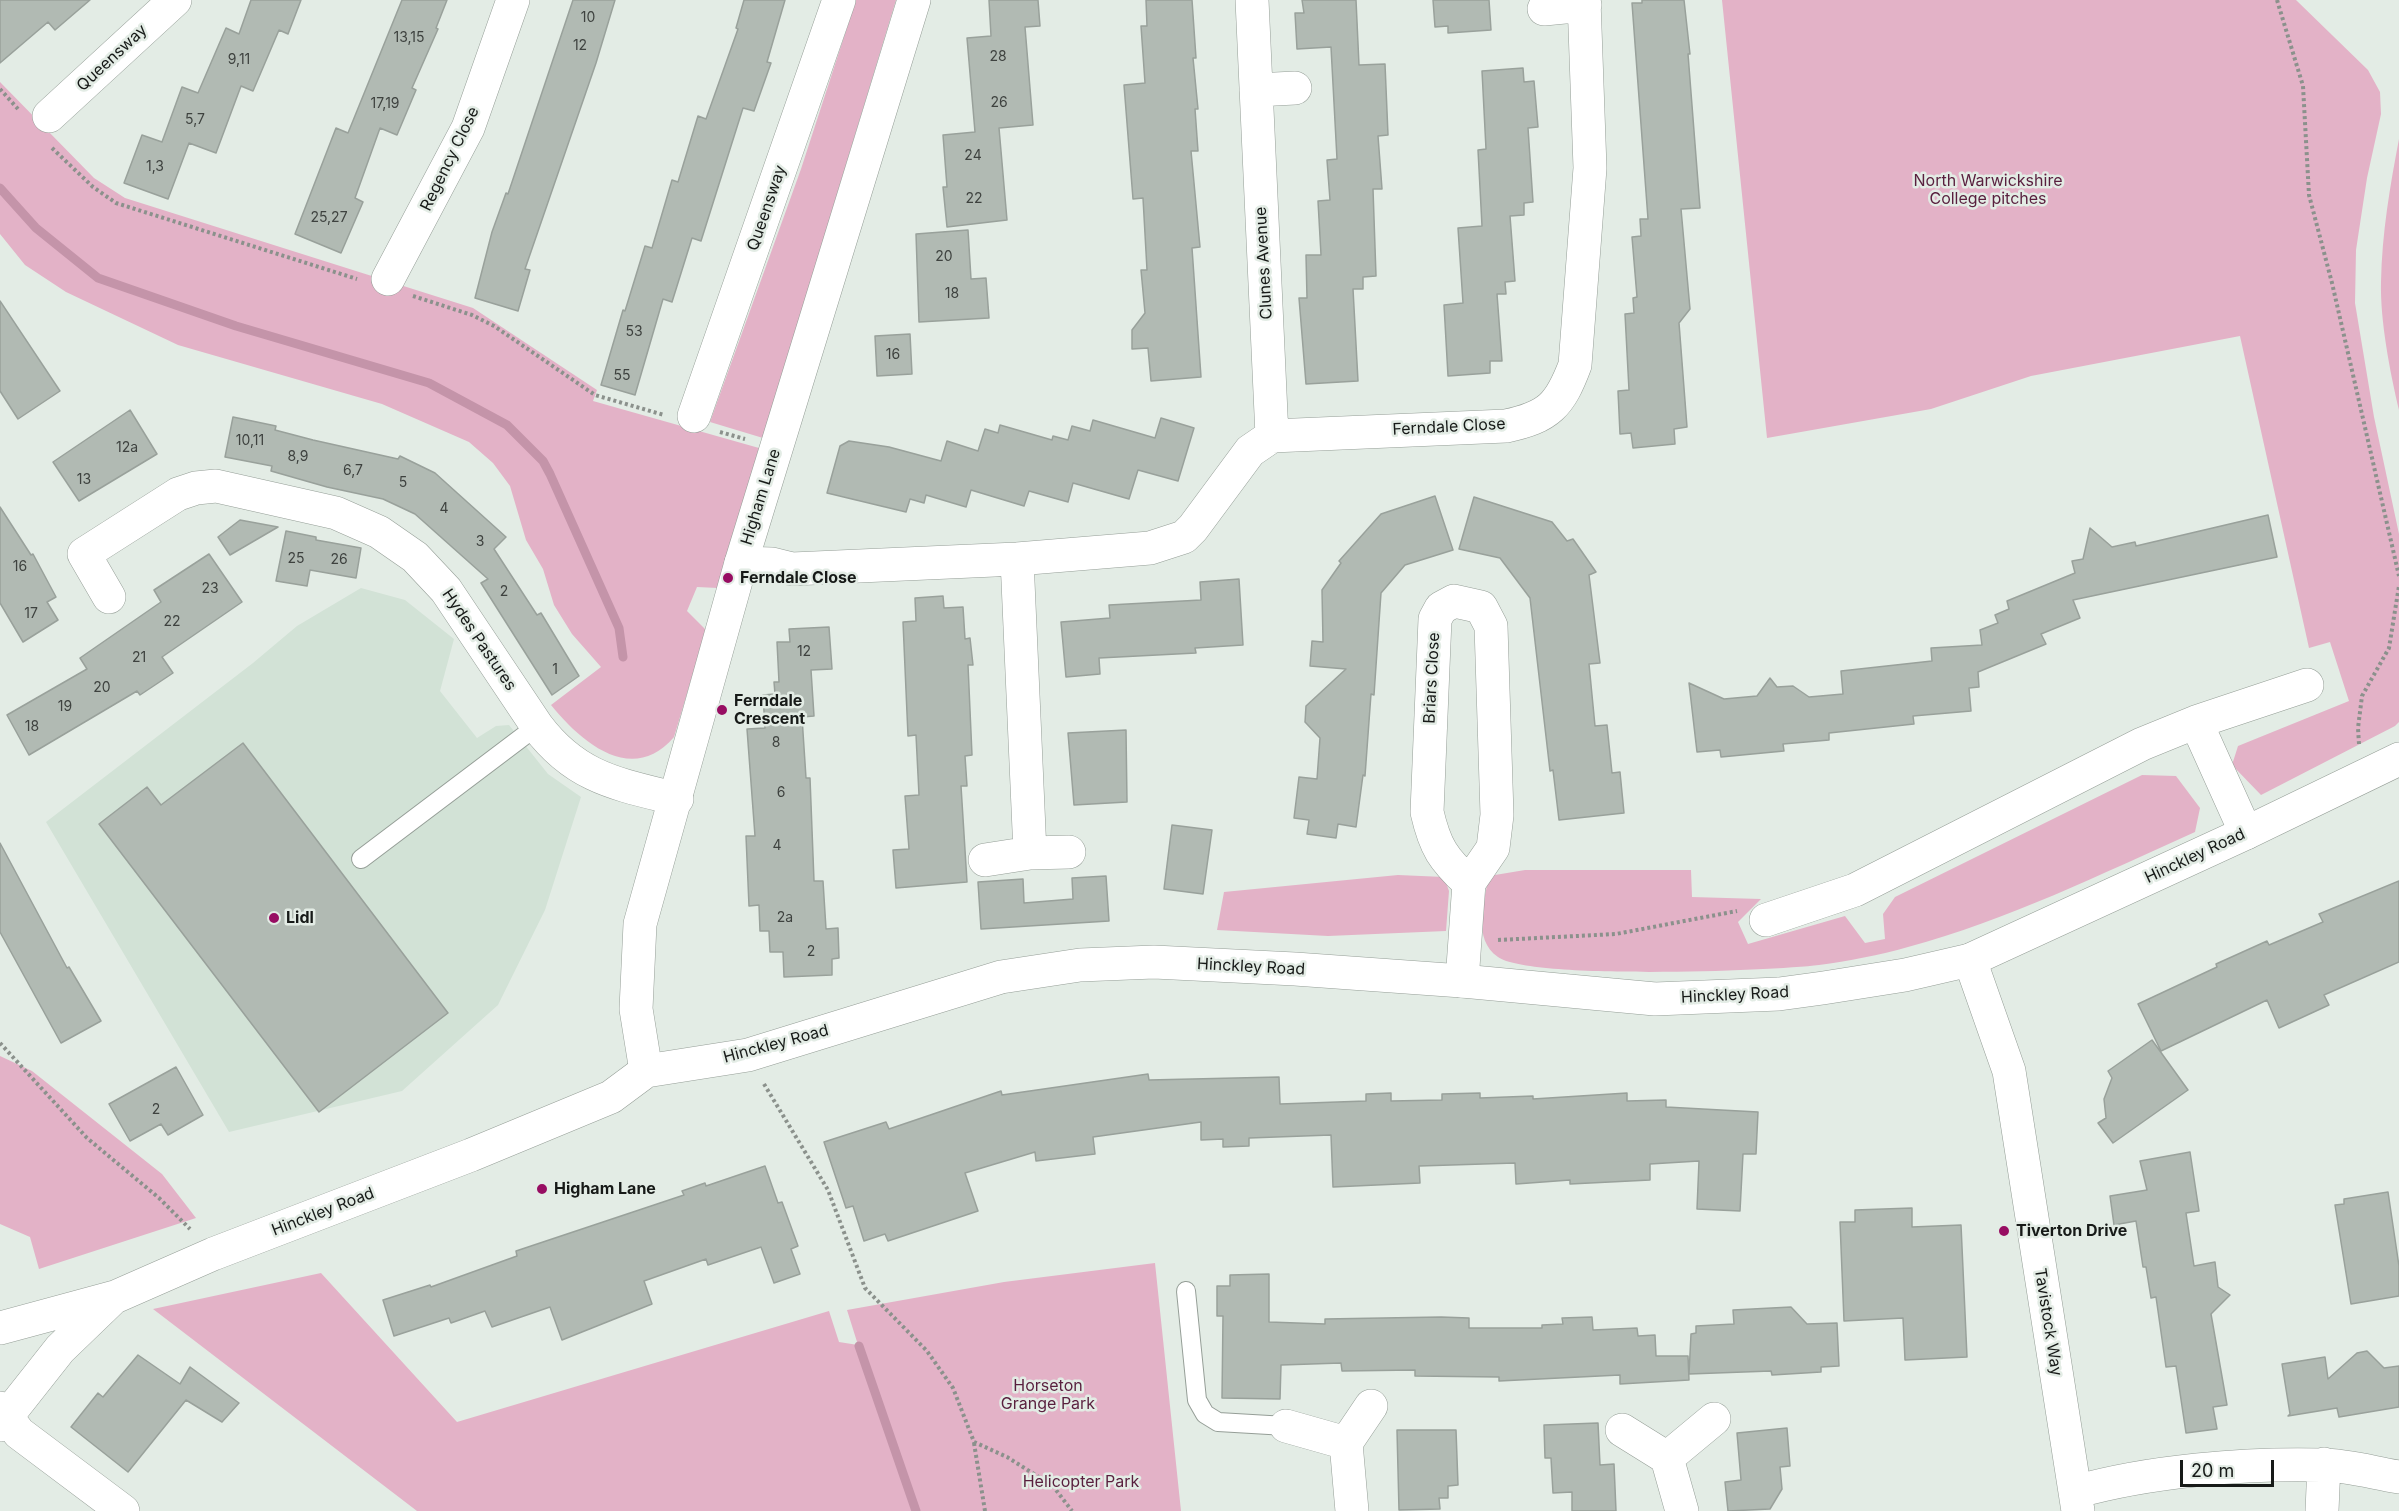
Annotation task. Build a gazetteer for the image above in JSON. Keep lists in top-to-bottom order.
{
  "streets": {
    "street": [
      "Queensway",
      "Regency Close",
      "Clunes Avenue",
      "Ferndale Close",
      "Higham Lane",
      "Hydes Pastures",
      "Briars Close",
      "Hinckley Road",
      "Tavistock Way"
    ]
  },
  "crossings": [
    ["Clunes Avenue", "Ferndale Close"],
    ["Higham Lane", "Hydes Pastures"],
    ["Higham Lane", "Hinckley Road"],
    ["Briars Close", "Hinckley Road"],
    ["Hinckley Road", "Tavistock Way"]
  ],
  "parks": ["North Warwickshire College pitches", "Horseton Grange Park", "Helicopter Park"],
  "places": [
    "Ferndale Close",
    "Ferndale Crescent",
    "Lidl",
    "Higham Lane",
    "Tiverton Drive"
  ],
  "house_numbers": [
    "10",
    "13,15",
    "12",
    "28",
    "9,11",
    "26",
    "17,19",
    "5,7",
    "24",
    "1,3",
    "22",
    "25,27",
    "20",
    "18",
    "53",
    "16",
    "55",
    "10,11",
    "12a",
    "8,9",
    "6,7",
    "13",
    "5",
    "4",
    "3",
    "25",
    "26",
    "16",
    "23",
    "2",
    "17",
    "22",
    "12",
    "21",
    "1",
    "20",
    "19",
    "18",
    "8",
    "6",
    "4",
    "2a",
    "2",
    "2"
  ],
  "scale_bar": "20 m"
}
